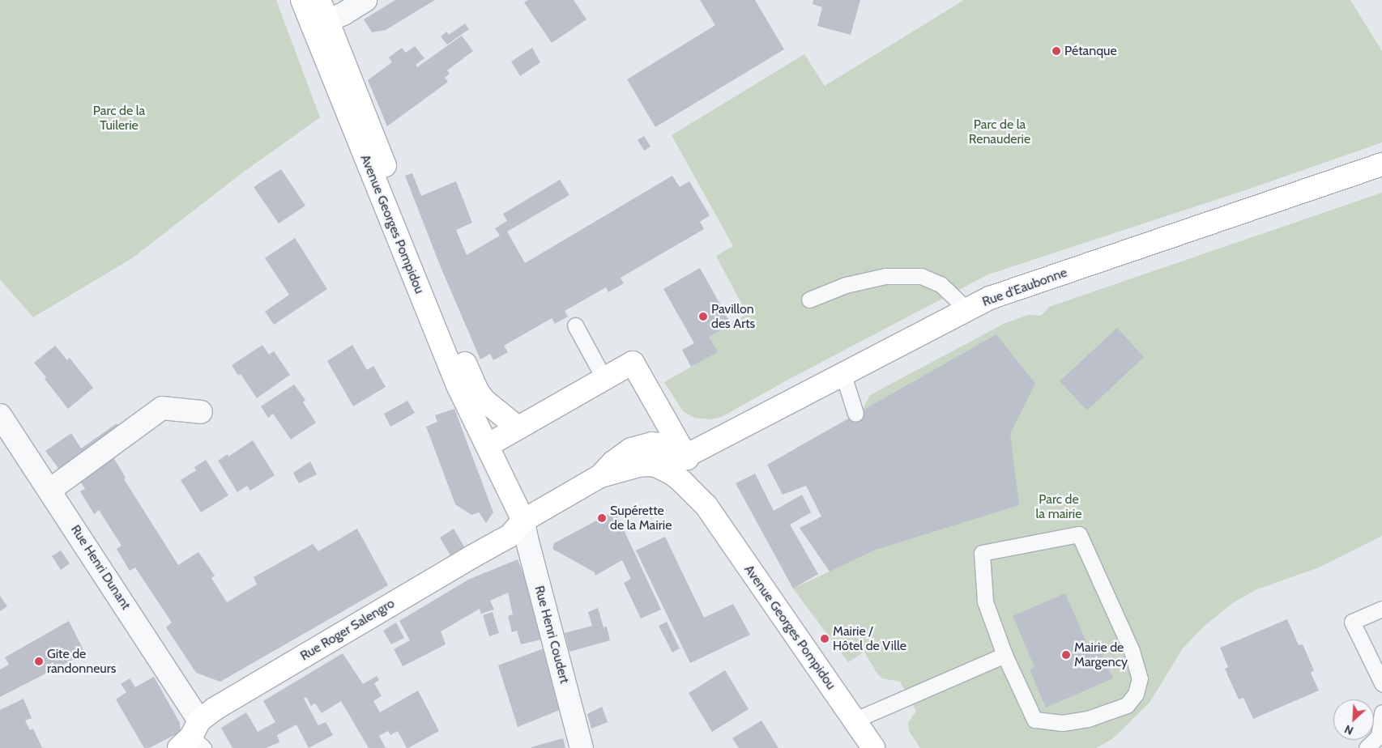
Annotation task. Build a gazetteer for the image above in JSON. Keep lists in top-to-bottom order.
{
  "streets": {
    "main road": ["Avenue Georges Pompidou", "Rue d'Eaubonne", "Rue Roger Salengro"],
    "street": ["Rue Henri Dunant", "Rue Henri Coudert"]
  },
  "crossings": [
    ["Avenue Georges Pompidou", "Rue d'Eaubonne"],
    ["Avenue Georges Pompidou", "Rue Roger Salengro"],
    ["Avenue Georges Pompidou", "Rue Henri Coudert"],
    ["Rue Henri Dunant", "Rue Roger Salengro"],
    ["Rue Roger Salengro", "Rue Henri Coudert"]
  ],
  "parks": ["Parc de la Tuilerie", "Parc de la Renauderie", "Parc de la mairie"],
  "places": [
    "Pétanque",
    "Pavillon des Arts",
    "Supérette de la Mairie",
    "Mairie / Hôtel de Ville",
    "Mairie de Margency",
    "Gite de randonneurs"
  ],
  "north": "bottom left"
}
